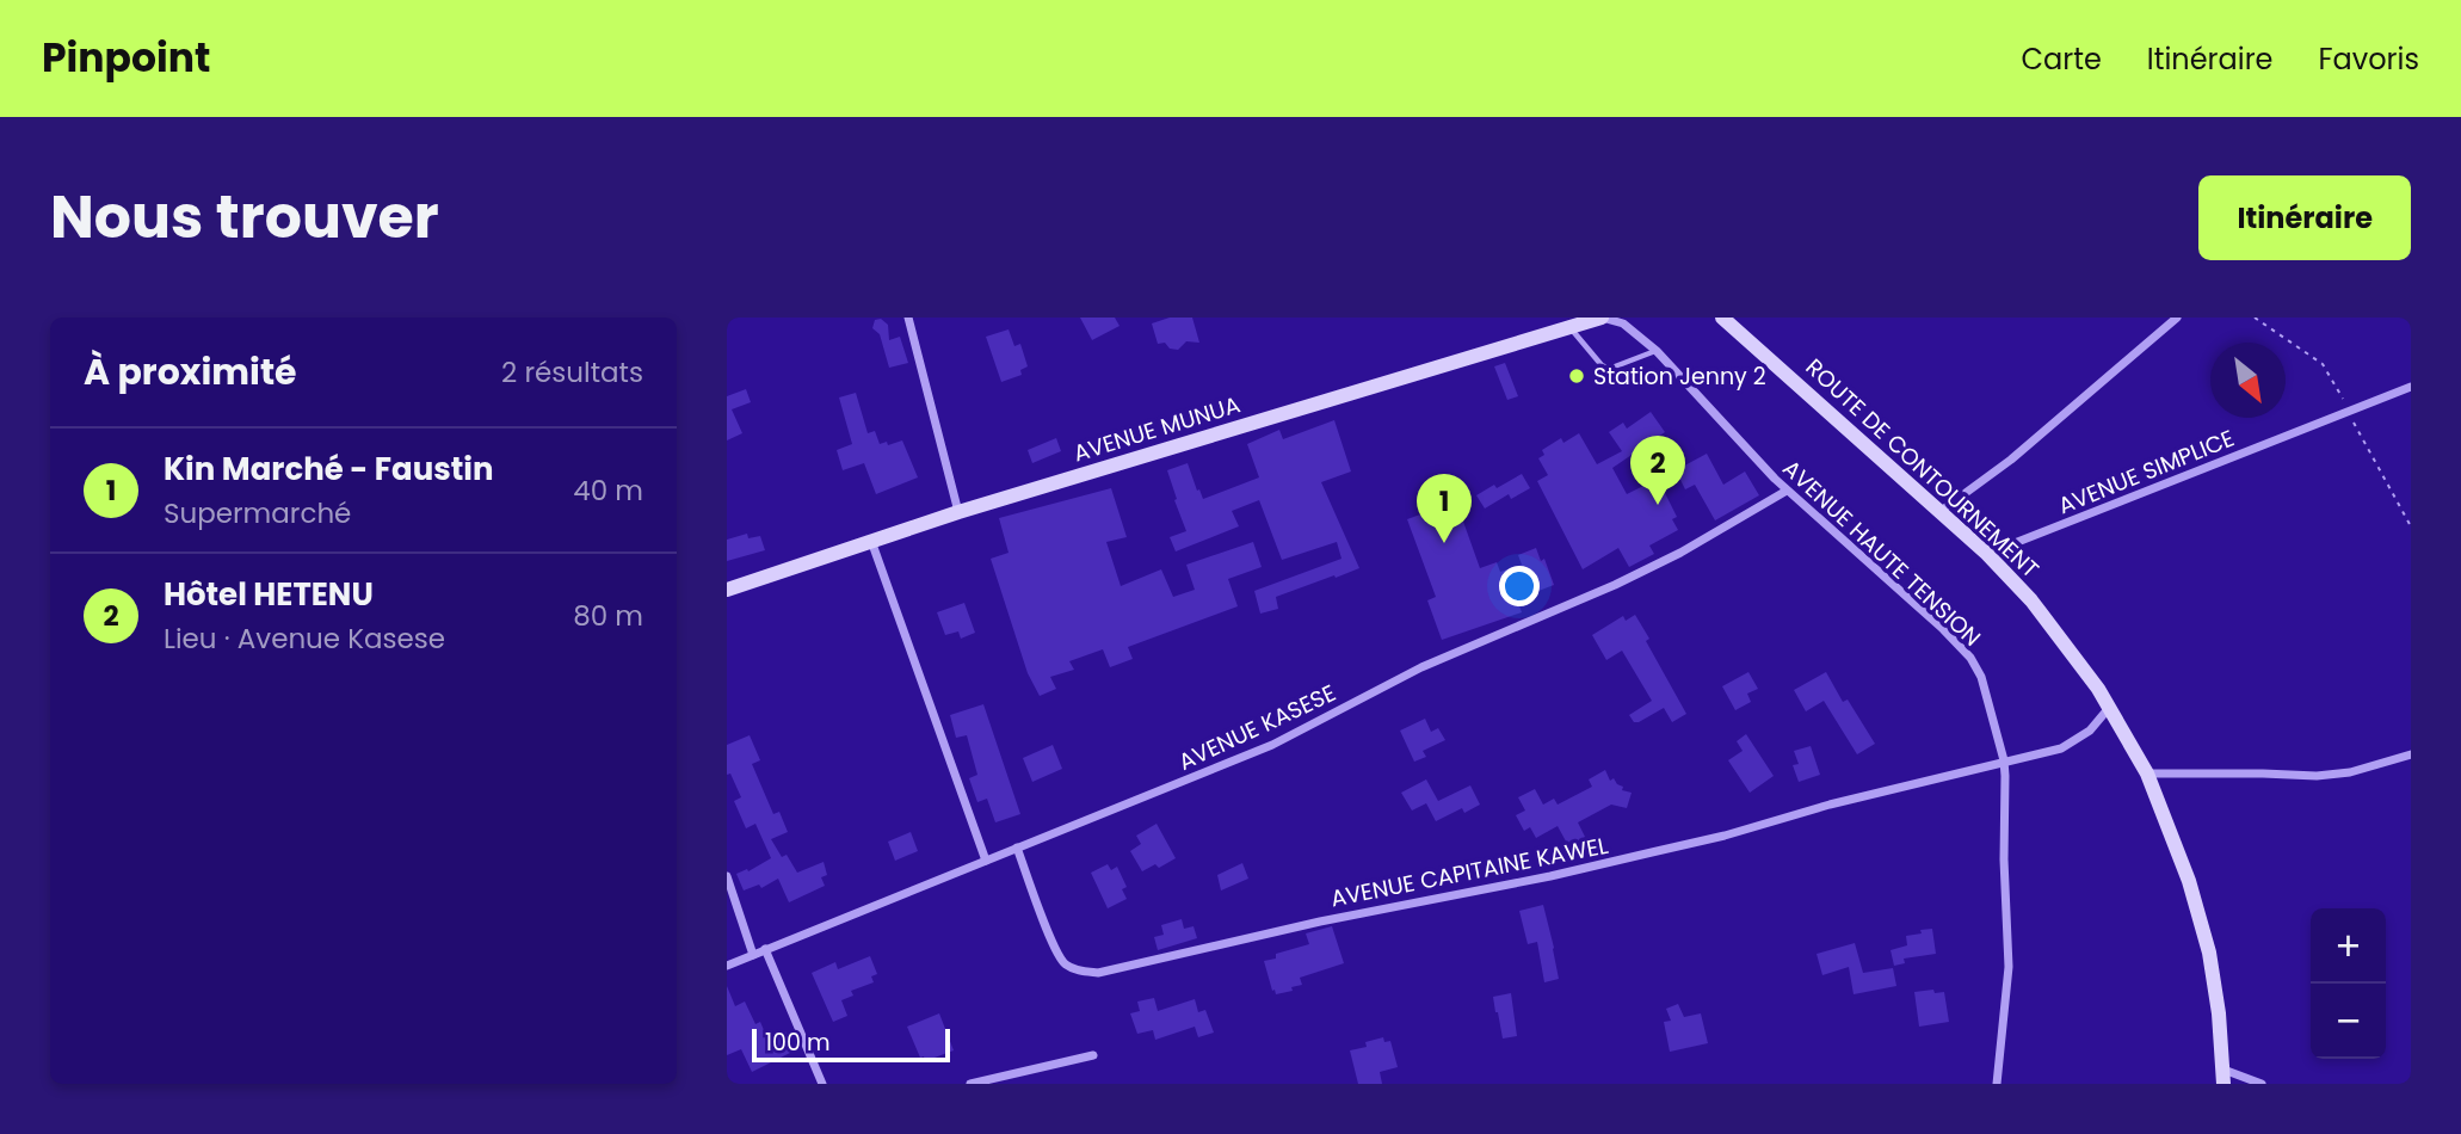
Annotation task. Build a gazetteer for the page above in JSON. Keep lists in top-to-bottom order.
{
  "streets": {
    "street": [
      "AVENUE MUNUA",
      "ROUTE DE CONTOURNEMENT",
      "AVENUE SIMPLICE",
      "AVENUE HAUTE TENSION",
      "AVENUE KASESE",
      "AVENUE CAPITAINE KAWEL"
    ]
  },
  "crossings": [
    ["AVENUE MUNUA", "AVENUE HAUTE TENSION"],
    ["ROUTE DE CONTOURNEMENT", "AVENUE SIMPLICE"],
    ["AVENUE HAUTE TENSION", "AVENUE KASESE"],
    ["AVENUE HAUTE TENSION", "AVENUE CAPITAINE KAWEL"],
    ["AVENUE KASESE", "AVENUE CAPITAINE KAWEL"]
  ],
  "places": ["Station Jenny 2"],
  "scale_bar": "100 m",
  "north": "bottom right",
  "page": {
    "header": "Pinpoint",
    "nav": ["Carte", "Itinéraire", "Favoris"],
    "title": "Nous trouver",
    "buttons": "Itinéraire",
    "heading": ["À proximité", "2 résultats"],
    "list": [
      {
        "mark": "1",
        "name": "Kin Marché - Faustin",
        "note": "Supermarché",
        "value": "40 m"
      },
      {
        "mark": "2",
        "name": "Hôtel HETENU",
        "note": "Lieu · Avenue Kasese",
        "value": "80 m"
      }
    ],
    "pins": ["2", "1"],
    "map_buttons": ["+", "−"],
    "scale": "100 m"
  }
}
